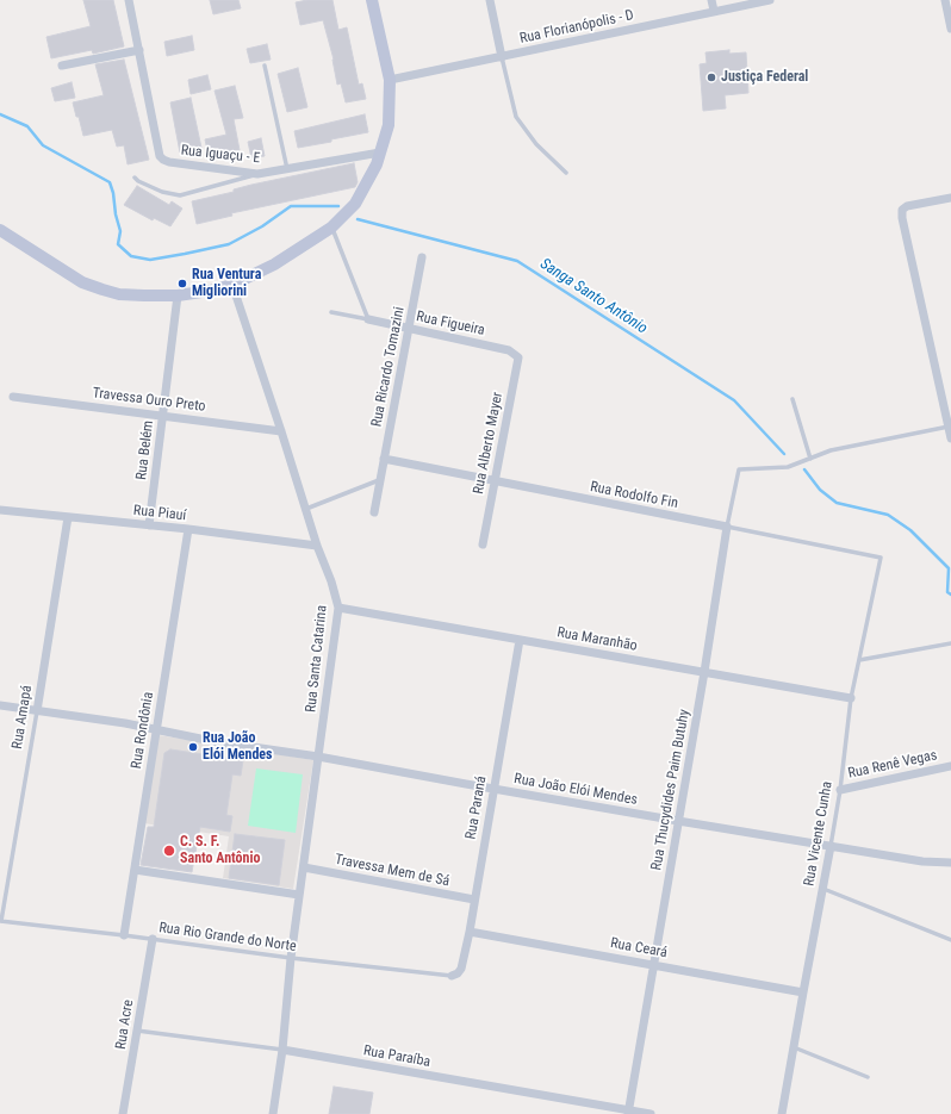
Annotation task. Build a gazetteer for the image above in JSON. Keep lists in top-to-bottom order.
{
  "streets": {
    "street": [
      "Rua Florianópolis - D",
      "Rua Iguaçu - E",
      "Rua Figueira",
      "Rua Ricardo Tomazini",
      "Travessa Ouro Preto",
      "Rua Alberto Mayer",
      "Rua Belém",
      "Rua Rodolfo Fin",
      "Rua Piauí",
      "Rua Maranhão",
      "Rua Santa Catarina",
      "Rua Amapá",
      "Rua Rondônia",
      "Rua Renê Vegas",
      "Rua João Elói Mendes",
      "Rua Thucydides Paim Butuhy",
      "Rua Paraná",
      "Rua Vicente Cunha",
      "Travessa Mem de Sá",
      "Rua Ceará",
      "Rua Acre",
      "Rua Paraíba"
    ],
    "lane": ["Rua Rio Grande do Norte"]
  },
  "crossings": [
    ["Rua Figueira", "Rua Ricardo Tomazini"],
    ["Rua Figueira", "Rua Alberto Mayer"],
    ["Rua Ricardo Tomazini", "Rua Rodolfo Fin"],
    ["Travessa Ouro Preto", "Rua Belém"],
    ["Travessa Ouro Preto", "Rua Santa Catarina"],
    ["Rua Alberto Mayer", "Rua Rodolfo Fin"],
    ["Rua Belém", "Rua Piauí"],
    ["Rua Rodolfo Fin", "Rua Thucydides Paim Butuhy"],
    ["Rua Rodolfo Fin", "Rua Vicente Cunha"],
    ["Rua Piauí", "Rua Santa Catarina"],
    ["Rua Piauí", "Rua Amapá"],
    ["Rua Piauí", "Rua Rondônia"],
    ["Rua Maranhão", "Rua Santa Catarina"],
    ["Rua Maranhão", "Rua Thucydides Paim Butuhy"],
    ["Rua Maranhão", "Rua Paraná"],
    ["Rua Maranhão", "Rua Vicente Cunha"],
    ["Rua Santa Catarina", "Rua João Elói Mendes"],
    ["Rua Santa Catarina", "Travessa Mem de Sá"],
    ["Rua Santa Catarina", "Rua Rio Grande do Norte"],
    ["Rua Santa Catarina", "Rua Paraíba"],
    ["Rua Amapá", "Rua João Elói Mendes"],
    ["Rua Amapá", "Rua Rio Grande do Norte"],
    ["Rua Rondônia", "Rua João Elói Mendes"],
    ["Rua Rondônia", "Rua Rio Grande do Norte"],
    ["Rua Renê Vegas", "Rua Vicente Cunha"],
    ["Rua João Elói Mendes", "Rua Thucydides Paim Butuhy"],
    ["Rua João Elói Mendes", "Rua Paraná"],
    ["Rua João Elói Mendes", "Rua Vicente Cunha"],
    ["Rua Thucydides Paim Butuhy", "Rua Ceará"],
    ["Rua Thucydides Paim Butuhy", "Rua Paraíba"],
    ["Rua Paraná", "Travessa Mem de Sá"],
    ["Rua Paraná", "Rua Rio Grande do Norte"],
    ["Rua Paraná", "Rua Ceará"],
    ["Rua Vicente Cunha", "Rua Ceará"],
    ["Rua Rio Grande do Norte", "Rua Acre"],
    ["Rua Acre", "Rua Paraíba"]
  ],
  "water": ["Sanga Santo Antônio"],
  "places": [
    "Justiça Federal",
    "Rua Ventura Migliorini",
    "Rua João Elói Mendes",
    "C. S. F. Santo Antônio"
  ]
}
